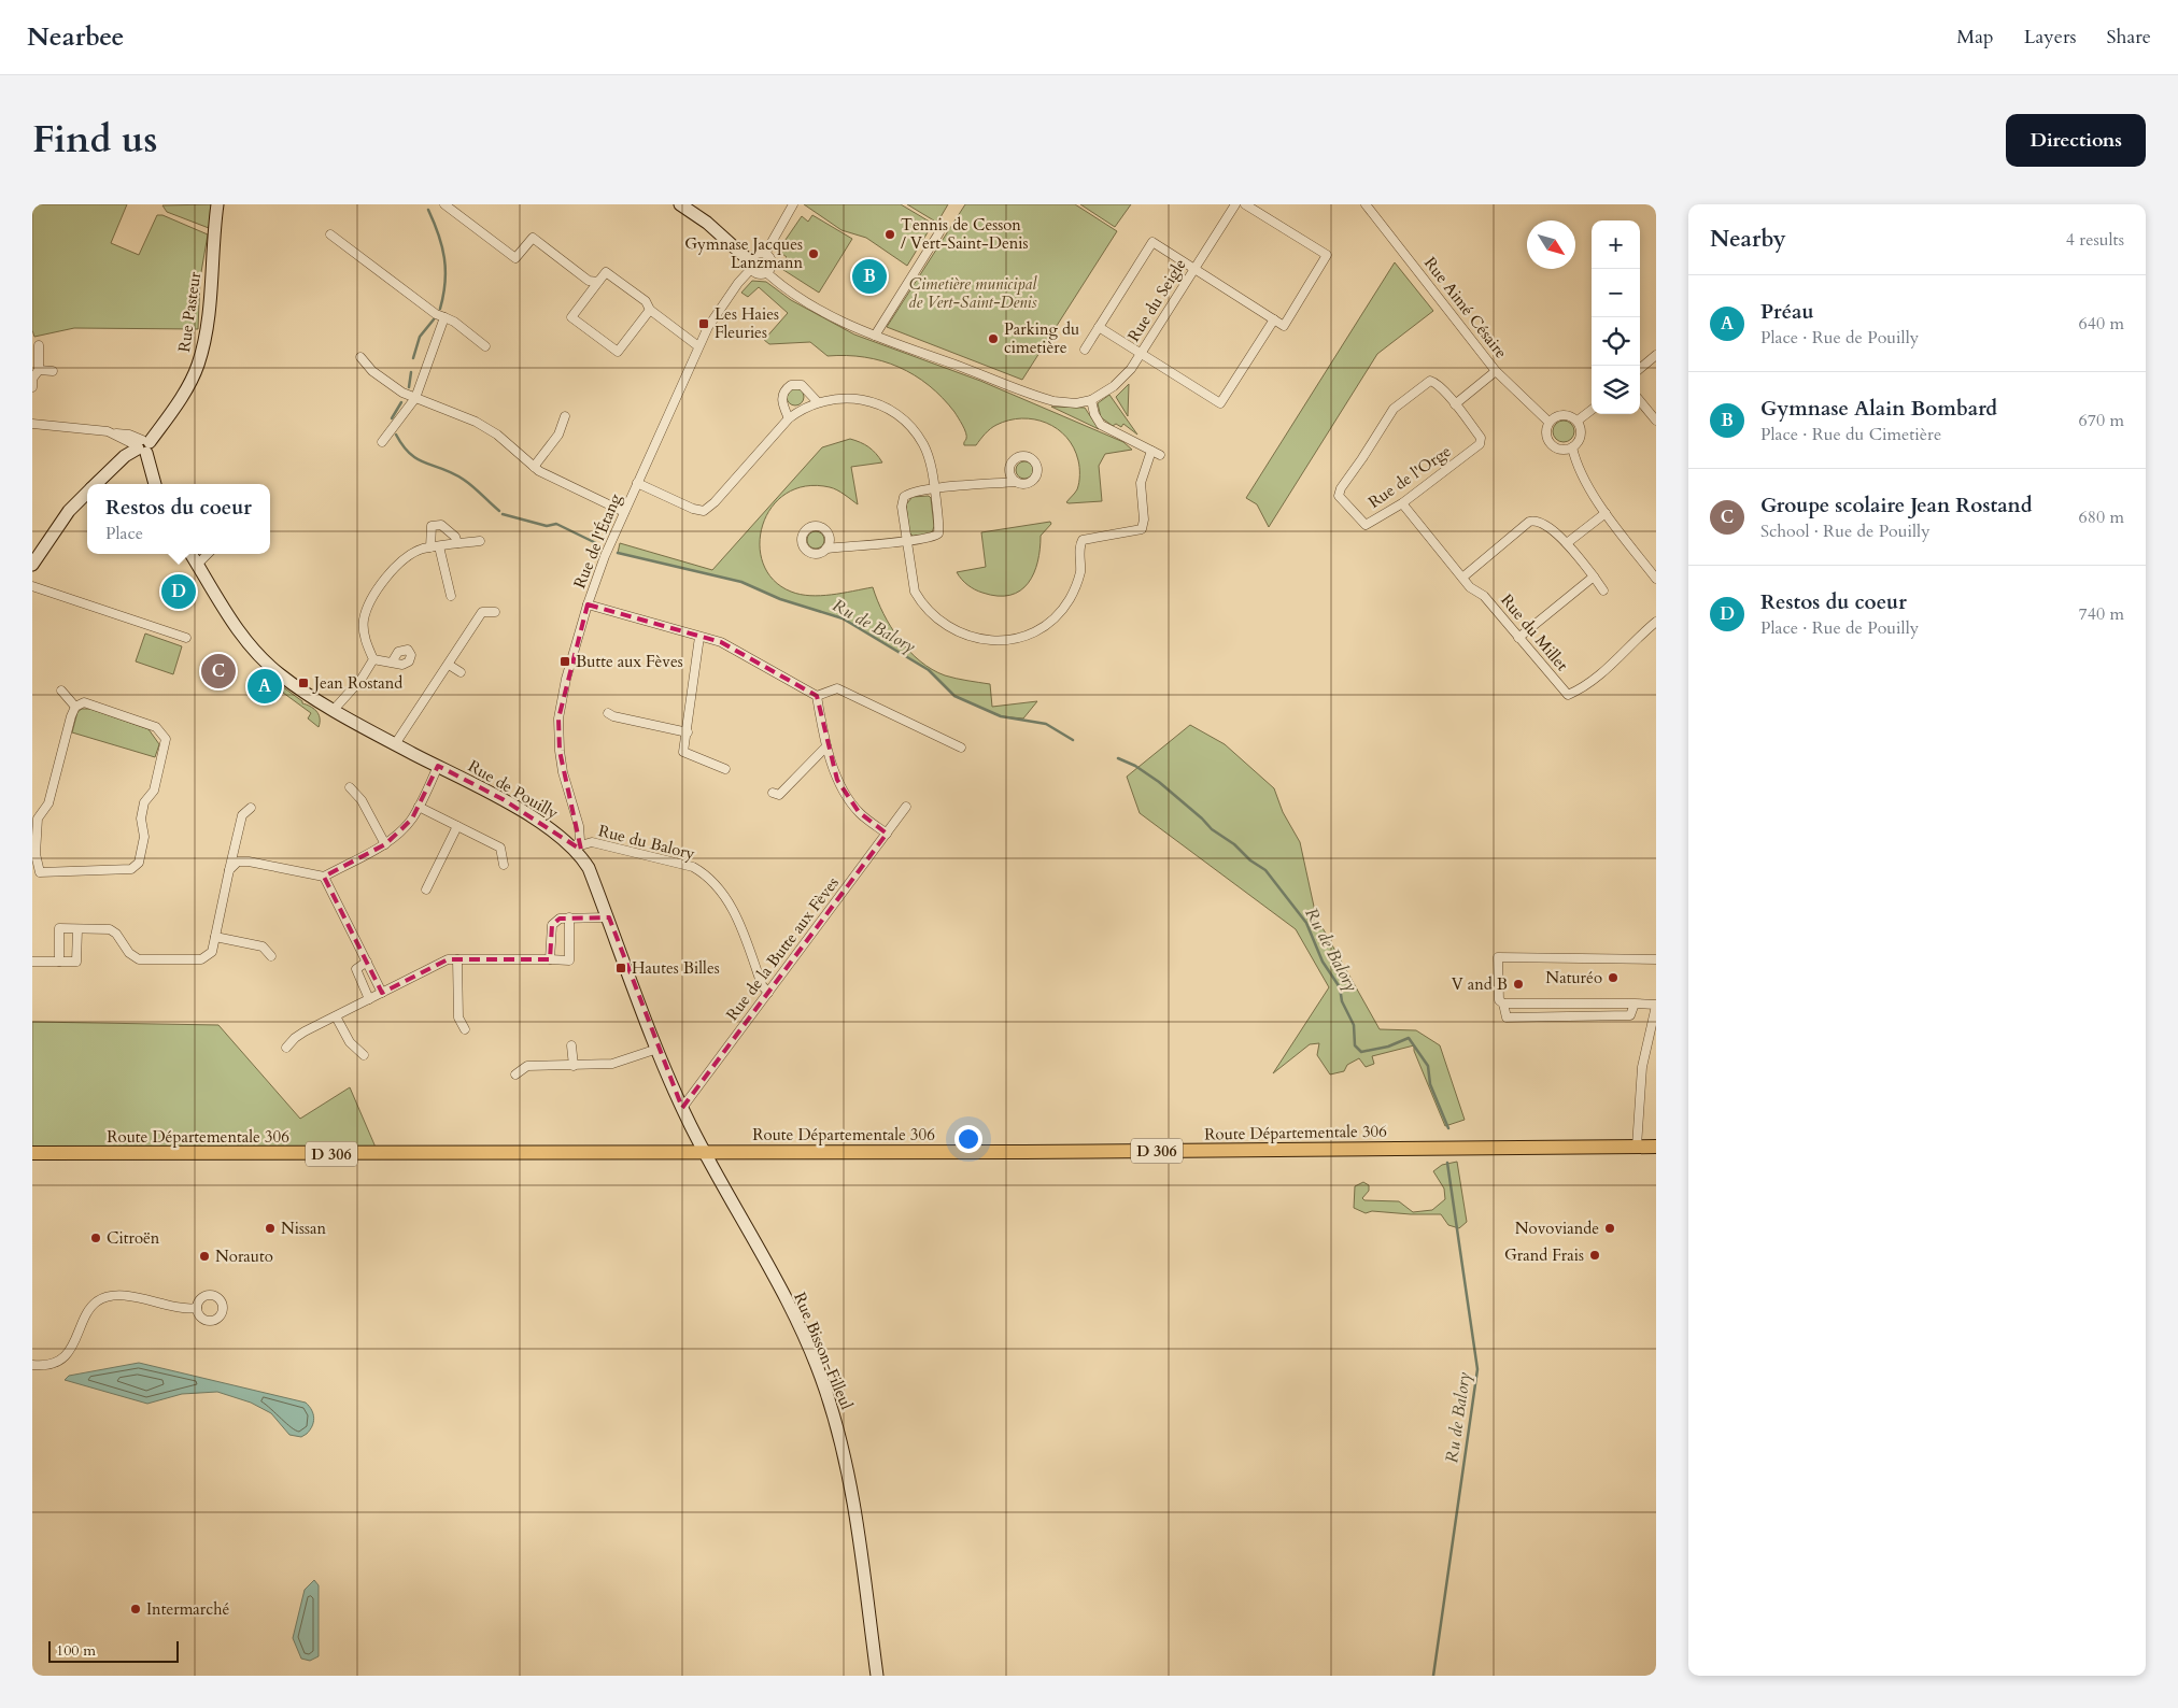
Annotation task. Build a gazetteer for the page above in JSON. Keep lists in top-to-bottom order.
{
  "streets": {
    "main road": ["Route Départementale 306", "D 306"],
    "street": [
      "Rue du Seigle",
      "Rue Aimé Césaire",
      "Rue Pasteur",
      "Rue de l'Orge",
      "Rue de l'Étang",
      "Rue du Millet",
      "Rue de Pouilly",
      "Rue du Balory",
      "Rue de la Butte aux Fèves",
      "Rue Bisson-Filleul"
    ]
  },
  "crossings": [
    ["Rue de l'Orge", "Rue du Millet"],
    ["Rue de l'Étang", "Rue de Pouilly"],
    ["Rue de l'Étang", "Rue du Balory"],
    ["Rue de Pouilly", "Rue du Balory"],
    ["Rue de Pouilly", "Rue de la Butte aux Fèves"],
    ["Rue de Pouilly", "Route Départementale 306"],
    ["Rue de Pouilly", "Rue Bisson-Filleul"],
    ["Rue du Balory", "Rue de la Butte aux Fèves"],
    ["Route Départementale 306", "Rue Bisson-Filleul"]
  ],
  "water": ["Ru de Balory"],
  "parks": ["Cimetière municipal de Vert-Saint-Denis"],
  "places": {
    "other": [
      "Tennis de Cesson / Vert-Saint-Denis",
      "Gymnase Jacques Lanzmann",
      "Parking du cimetière",
      "Naturéo",
      "V and B",
      "Nissan",
      "Novoviande",
      "Citroën",
      "Grand Frais",
      "Norauto",
      "Intermarché"
    ],
    "transit": [
      "Les Haies Fleuries",
      "Butte aux Fèves",
      "Jean Rostand",
      "Hautes Billes"
    ]
  },
  "scale_bar": "100 m",
  "north": "bottom right",
  "page": {
    "header": "Nearbee",
    "nav": ["Map", "Layers", "Share"],
    "title": "Find us",
    "buttons": "Directions",
    "heading": ["Nearby", "4 results"],
    "map_buttons": ["+", "−"],
    "pins": [
      "B",
      "D",
      "C",
      "A"
    ],
    "list": [
      {
        "mark": "A",
        "name": "Préau",
        "note": "Place · Rue de Pouilly",
        "value": "640 m"
      },
      {
        "mark": "B",
        "name": "Gymnase Alain Bombard",
        "note": "Place · Rue du Cimetière",
        "value": "670 m"
      },
      {
        "mark": "C",
        "name": "Groupe scolaire Jean Rostand",
        "note": "School · Rue de Pouilly",
        "value": "680 m"
      },
      {
        "mark": "D",
        "name": "Restos du coeur",
        "note": "Place · Rue de Pouilly",
        "value": "740 m"
      }
    ],
    "popup": ["Restos du coeur", "Place"],
    "scale": "100 m"
  }
}
